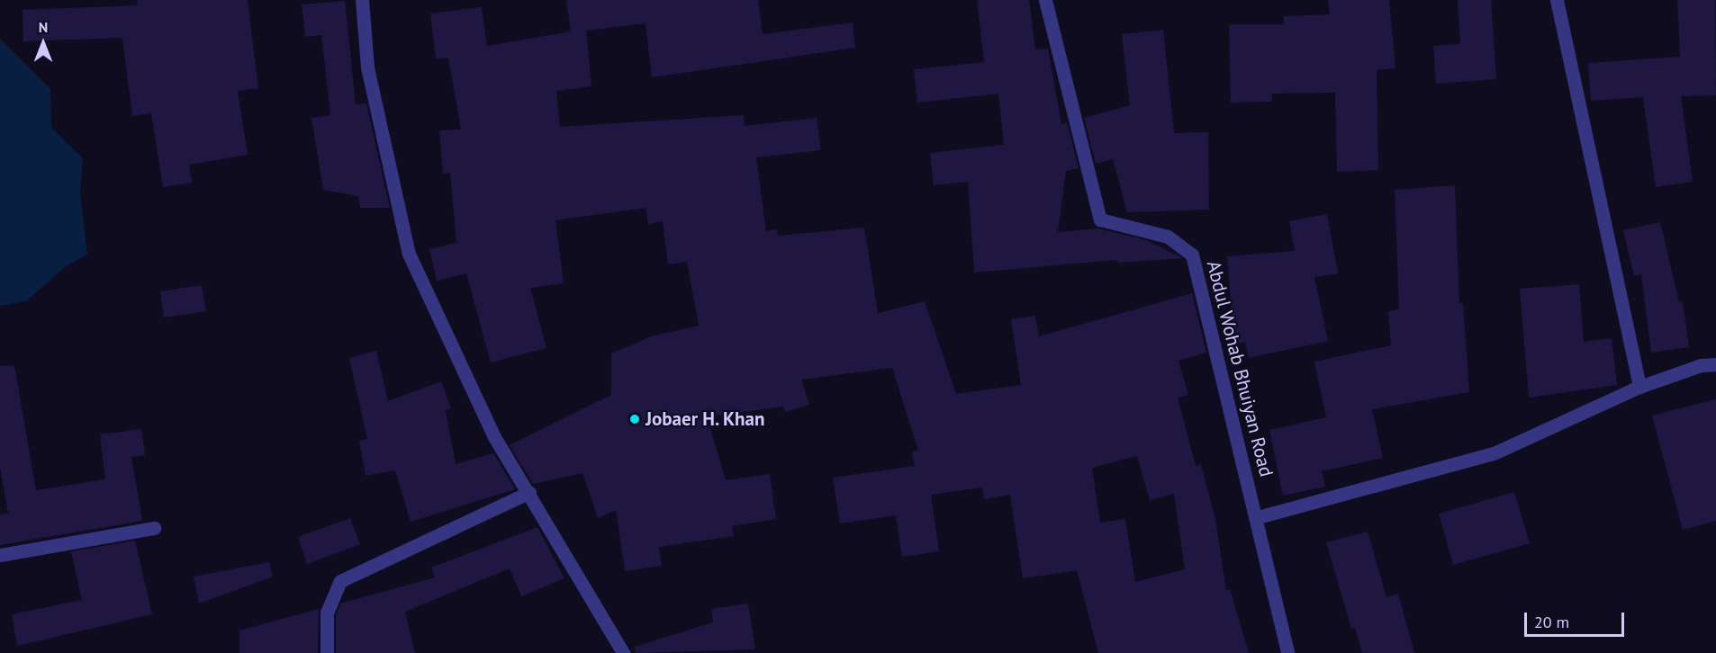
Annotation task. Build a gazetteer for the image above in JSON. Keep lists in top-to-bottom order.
{
  "streets": {
    "street": ["Abdul Wohab Bhuiyan Road"]
  },
  "places": ["Jobaer H. Khan"],
  "scale_bar": "20 m",
  "north": "top"
}
